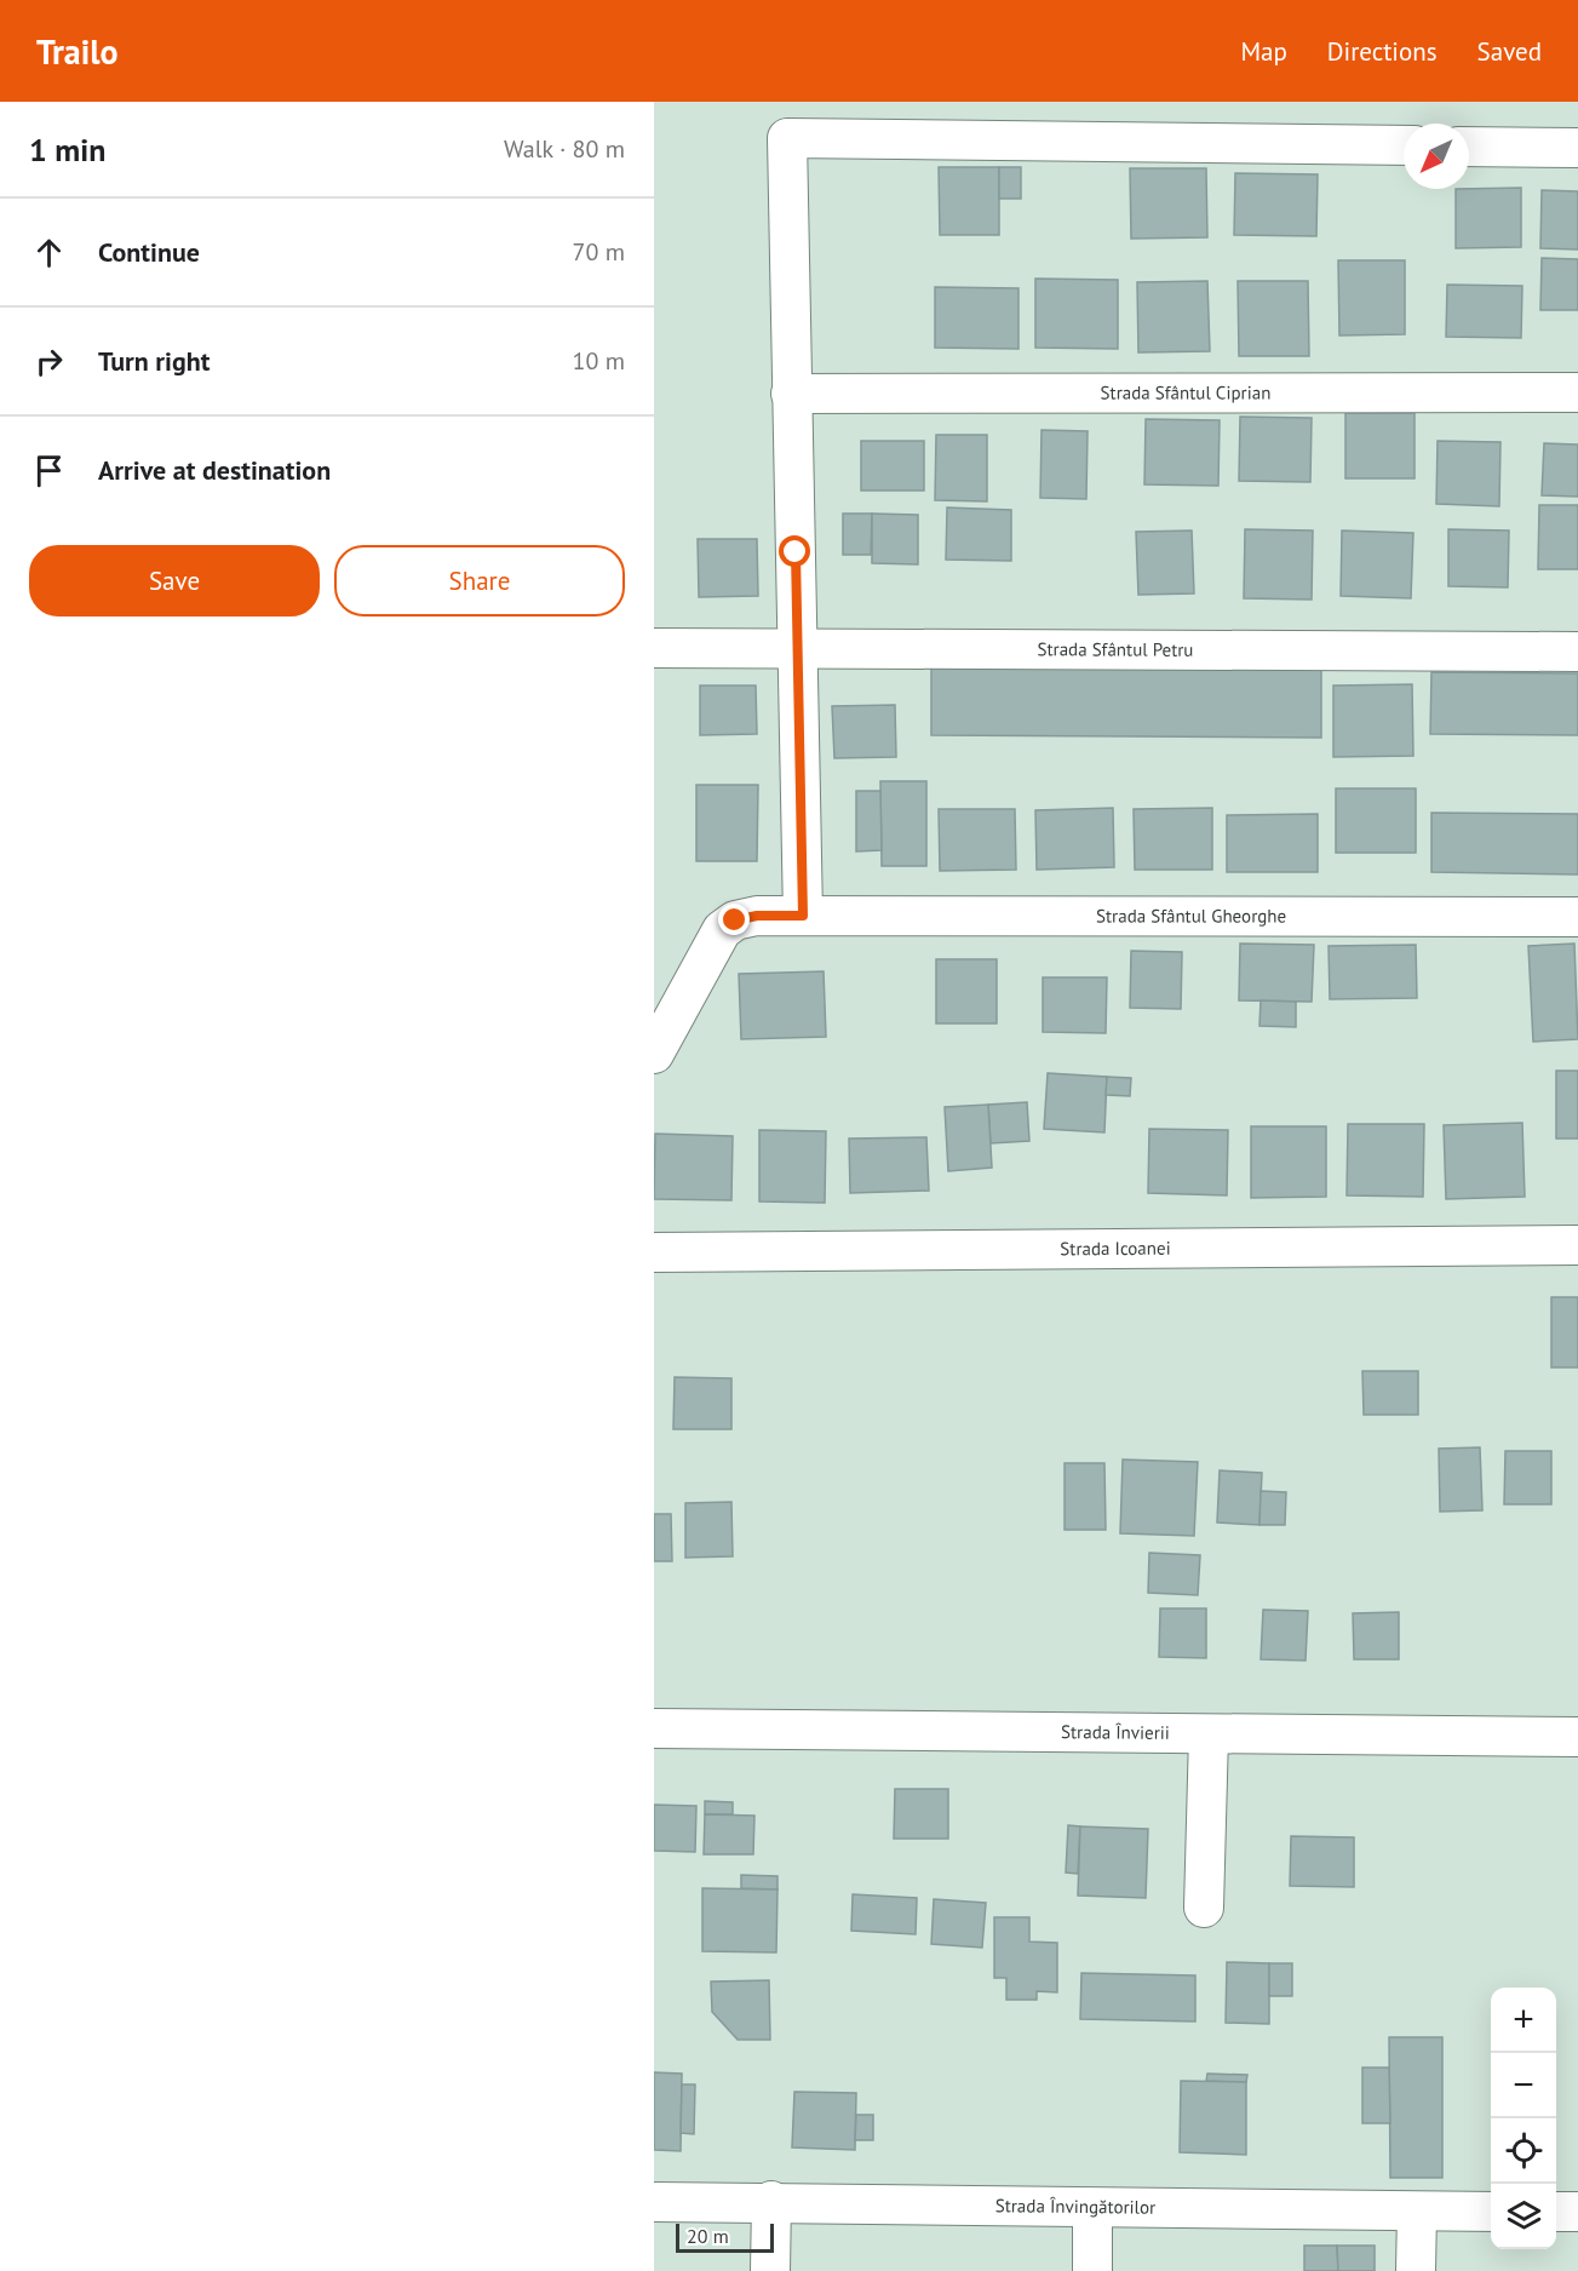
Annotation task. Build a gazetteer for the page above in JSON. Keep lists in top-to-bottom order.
{
  "streets": {
    "street": [
      "Strada Sfântul Ciprian",
      "Strada Sfântul Petru",
      "Strada Sfântul Gheorghe",
      "Strada Icoanei",
      "Strada Învierii",
      "Strada Învingătorilor"
    ]
  },
  "scale_bar": "20 m",
  "north": "bottom left",
  "page": {
    "header": "Trailo",
    "nav": ["Map", "Directions", "Saved"],
    "heading": ["1 min", "Walk · 80 m"],
    "list": [
      ["Continue", "70 m"],
      ["Turn right", "10 m"],
      "Arrive at destination"
    ],
    "buttons": ["Save", "Share"],
    "map_buttons": ["+", "−"],
    "scale": "20 m"
  }
}
